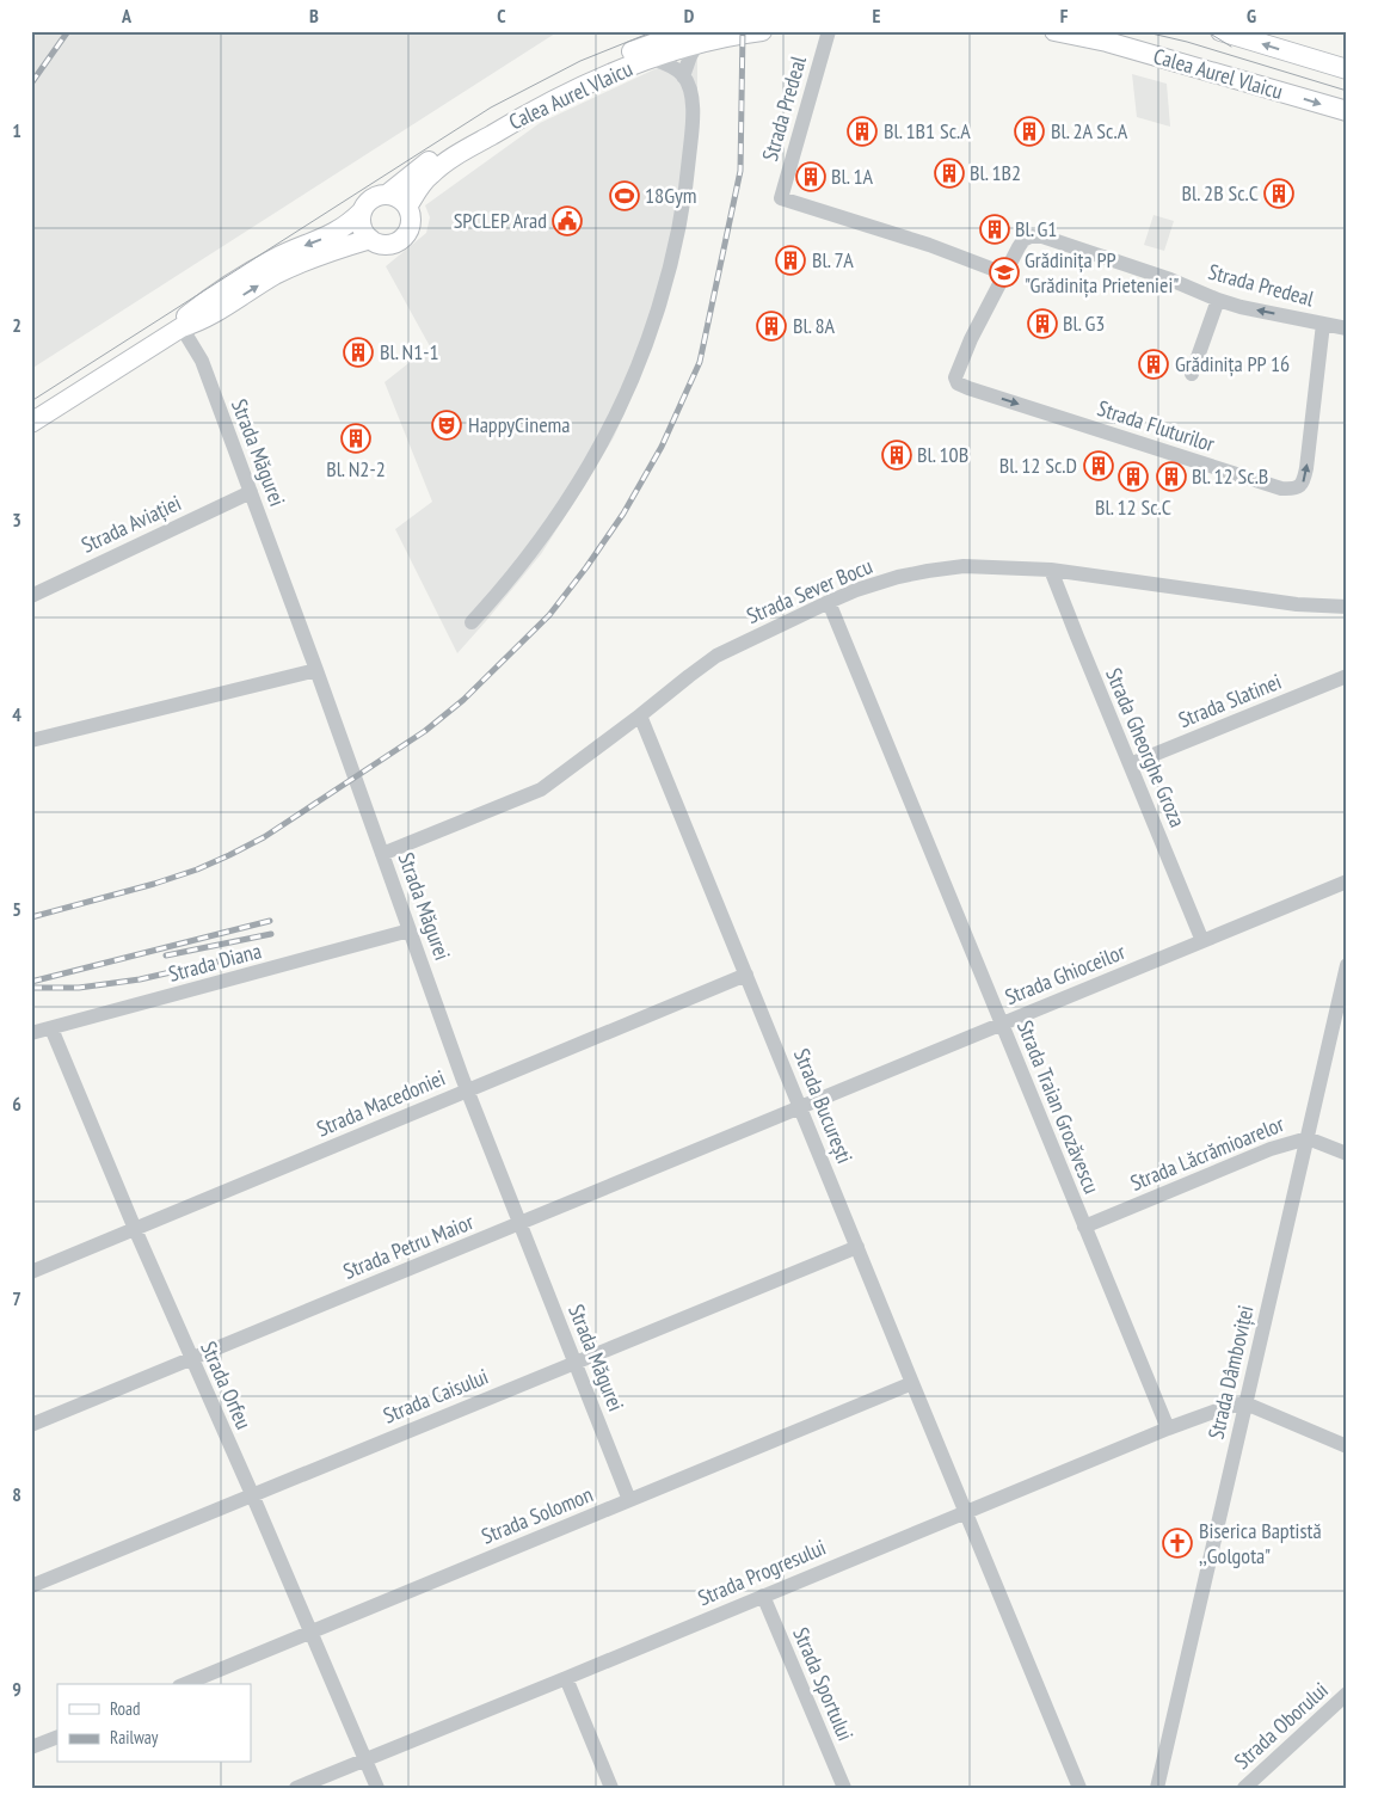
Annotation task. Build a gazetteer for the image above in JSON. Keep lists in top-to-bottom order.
{
  "streets": {
    "main road": ["Calea Aurel Vlaicu"],
    "street": [
      "Strada Predeal",
      "Strada Fluturilor",
      "Strada Măgurei",
      "Strada Aviației",
      "Strada Sever Bocu",
      "Strada Slatinei",
      "Strada Gheorghe Groza",
      "Strada Diana",
      "Strada Ghioceilor",
      "Strada Macedoniei",
      "Strada București",
      "Strada Traian Grozăvescu",
      "Strada Lăcrămioarelor",
      "Strada Petru Maior",
      "Strada Dâmboviței",
      "Strada Orfeu",
      "Strada Caisului",
      "Strada Solomon",
      "Strada Progresului",
      "Strada Sportului",
      "Strada Oborului"
    ]
  },
  "crossings": [
    ["Calea Aurel Vlaicu", "Strada Măgurei"],
    ["Strada Predeal", "Strada Fluturilor"],
    ["Strada Măgurei", "Strada Aviației"],
    ["Strada Măgurei", "Strada Sever Bocu"],
    ["Strada Măgurei", "Strada Diana"],
    ["Strada Măgurei", "Strada Macedoniei"],
    ["Strada Măgurei", "Strada Petru Maior"],
    ["Strada Măgurei", "Strada Caisului"],
    ["Strada Măgurei", "Strada Solomon"],
    ["Strada Sever Bocu", "Strada Gheorghe Groza"],
    ["Strada Sever Bocu", "Strada București"],
    ["Strada Sever Bocu", "Strada Traian Grozăvescu"],
    ["Strada Slatinei", "Strada Gheorghe Groza"],
    ["Strada Gheorghe Groza", "Strada Ghioceilor"],
    ["Strada Diana", "Strada Orfeu"],
    ["Strada Ghioceilor", "Strada București"],
    ["Strada Ghioceilor", "Strada Traian Grozăvescu"],
    ["Strada Ghioceilor", "Strada Petru Maior"],
    ["Strada Macedoniei", "Strada București"],
    ["Strada Macedoniei", "Strada Orfeu"],
    ["Strada București", "Strada Petru Maior"],
    ["Strada București", "Strada Caisului"],
    ["Strada București", "Strada Solomon"],
    ["Strada București", "Strada Progresului"],
    ["Strada Traian Grozăvescu", "Strada Lăcrămioarelor"],
    ["Strada Traian Grozăvescu", "Strada Progresului"],
    ["Strada Lăcrămioarelor", "Strada Dâmboviței"],
    ["Strada Petru Maior", "Strada Orfeu"],
    ["Strada Dâmboviței", "Strada Progresului"],
    ["Strada Orfeu", "Strada Caisului"],
    ["Strada Orfeu", "Strada Solomon"],
    ["Strada Orfeu", "Strada Progresului"],
    ["Strada Progresului", "Strada Sportului"]
  ],
  "places": {
    "building": [
      "Bl. 1B1 Sc.A",
      "Bl. 2A Sc.A",
      "Bl. 1B2",
      "Bl. 1A",
      "Bl. 2B Sc.C",
      "Bl. G1",
      "Bl. 7A",
      "Bl. G3",
      "Bl. 8A",
      "Bl. N1-1",
      "Grădinița PP 16",
      "Bl. N2-2",
      "Bl. 10B",
      "Bl. 12 Sc.D",
      "Bl. 12 Sc.C",
      "Bl. 12 Sc.B"
    ],
    "sports": ["18Gym"],
    "public building": ["SPCLEP Arad"],
    "school or university": ["Grădinița PP \"Grădinița Prieteniei\""],
    "theatre": ["HappyCinema"],
    "church": ["Biserica Baptistă ,,Golgota\""]
  },
  "legend": ["Road", "Railway"],
  "grid": {
    "columns": [
      "A",
      "B",
      "C",
      "D",
      "E",
      "F",
      "G"
    ],
    "rows": [
      "1",
      "2",
      "3",
      "4",
      "5",
      "6",
      "7",
      "8",
      "9"
    ]
  }
}
